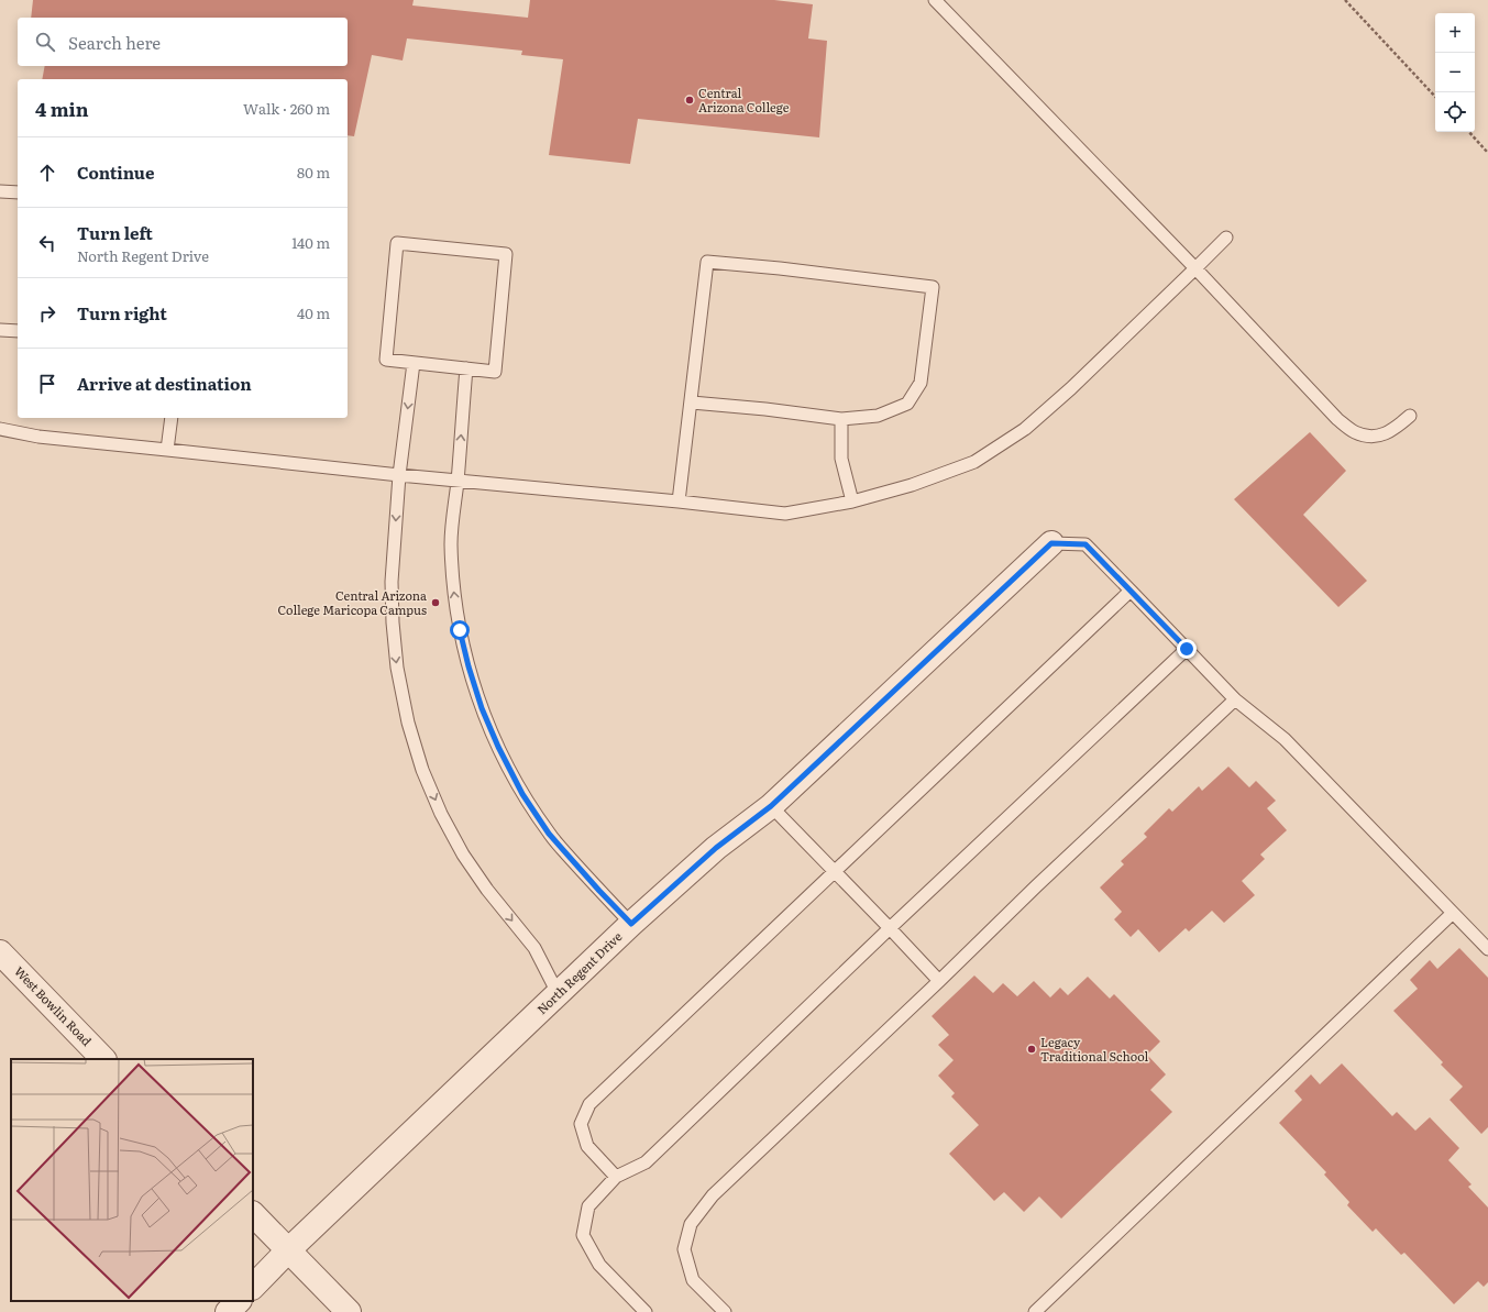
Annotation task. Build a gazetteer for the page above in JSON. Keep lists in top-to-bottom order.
{
  "streets": {
    "street": ["North Regent Drive", "West Bowlin Road"]
  },
  "places": ["Central Arizona College", "Central Arizona College Maricopa Campus", "Legacy Traditional School"],
  "page": {
    "map_buttons": ["+", "−"],
    "search": "Search here",
    "heading": ["4 min", "Walk · 260 m"],
    "list": [
      ["Continue", "80 m"],
      ["Turn left", "North Regent Drive", "140 m"],
      ["Turn right", "40 m"],
      "Arrive at destination"
    ]
  }
}
